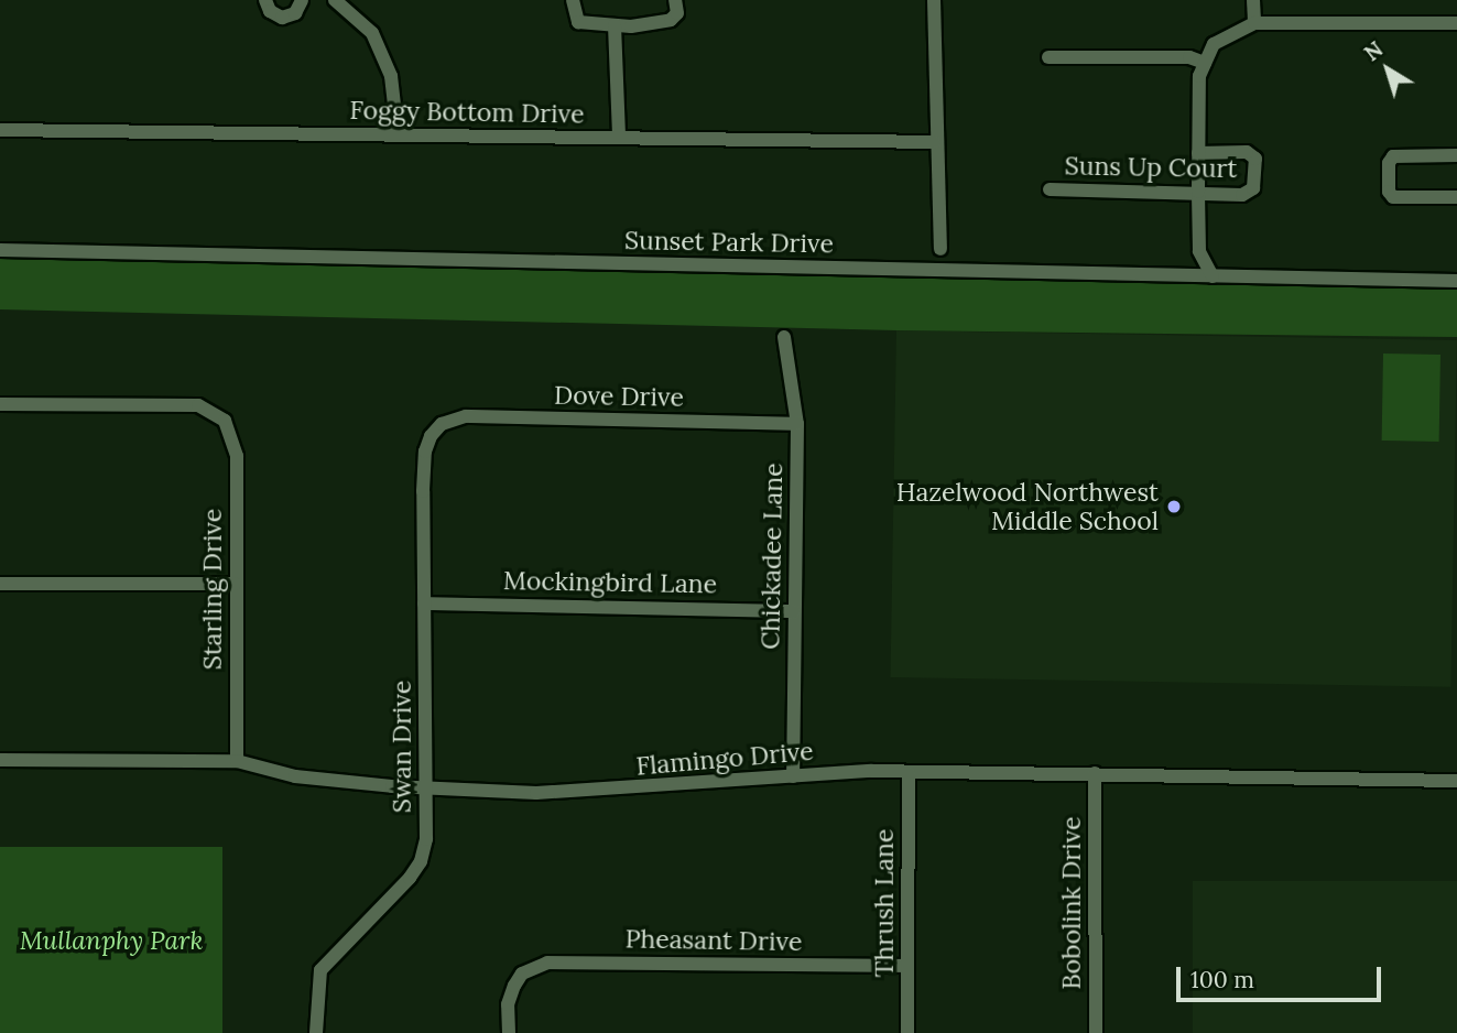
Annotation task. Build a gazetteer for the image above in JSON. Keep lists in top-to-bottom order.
{
  "streets": {
    "street": [
      "Foggy Bottom Drive",
      "Suns Up Court",
      "Sunset Park Drive",
      "Dove Drive",
      "Chickadee Lane",
      "Mockingbird Lane",
      "Starling Drive",
      "Swan Drive",
      "Flamingo Drive",
      "Thrush Lane",
      "Bobolink Drive",
      "Pheasant Drive"
    ]
  },
  "crossings": [
    ["Dove Drive", "Chickadee Lane"],
    ["Dove Drive", "Swan Drive"],
    ["Chickadee Lane", "Mockingbird Lane"],
    ["Chickadee Lane", "Flamingo Drive"],
    ["Mockingbird Lane", "Swan Drive"],
    ["Starling Drive", "Flamingo Drive"],
    ["Swan Drive", "Flamingo Drive"],
    ["Flamingo Drive", "Thrush Lane"],
    ["Flamingo Drive", "Bobolink Drive"],
    ["Thrush Lane", "Pheasant Drive"]
  ],
  "parks": ["Mullanphy Park"],
  "places": ["Hazelwood Northwest Middle School"],
  "scale_bar": "100 m",
  "north": "top left"
}
